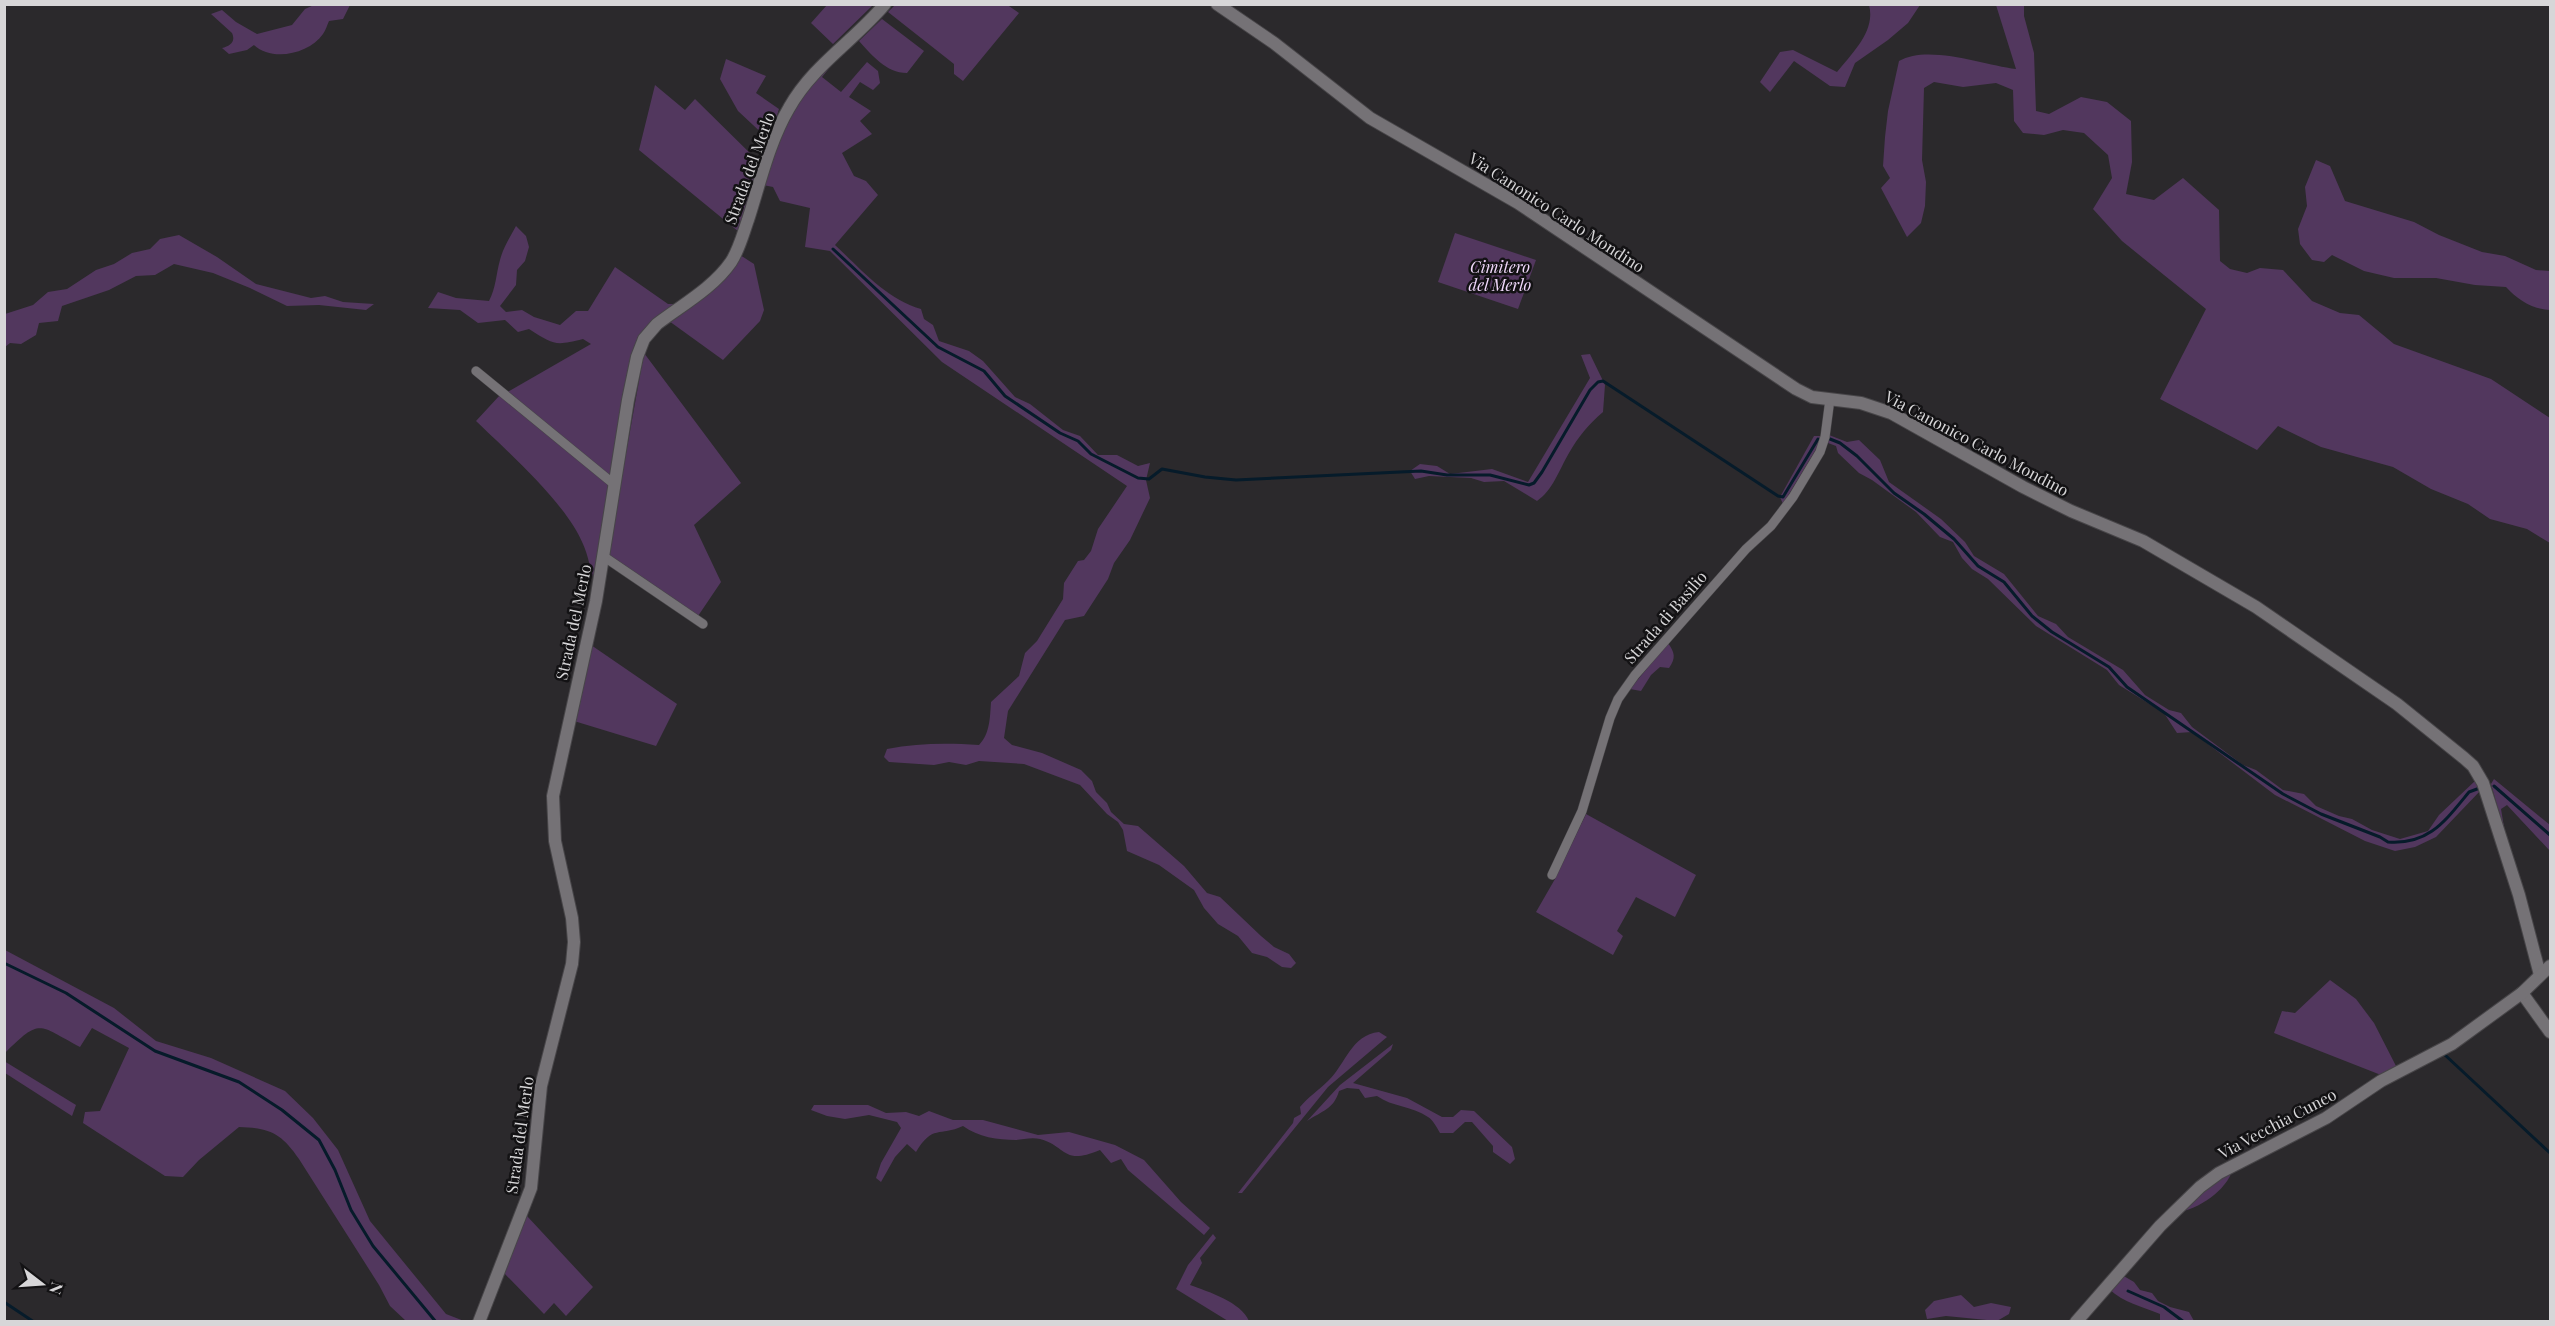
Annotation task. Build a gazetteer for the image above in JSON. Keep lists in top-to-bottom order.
{
  "streets": {
    "street": [
      "Strada del Merlo",
      "Via Canonico Carlo Mondino",
      "Strada di Basilio",
      "Via Vecchia Cuneo"
    ]
  },
  "crossings": [
    ["Via Canonico Carlo Mondino", "Strada di Basilio"],
    ["Via Canonico Carlo Mondino", "Via Vecchia Cuneo"]
  ],
  "parks": ["Cimitero del Merlo"],
  "north": "right"
}
